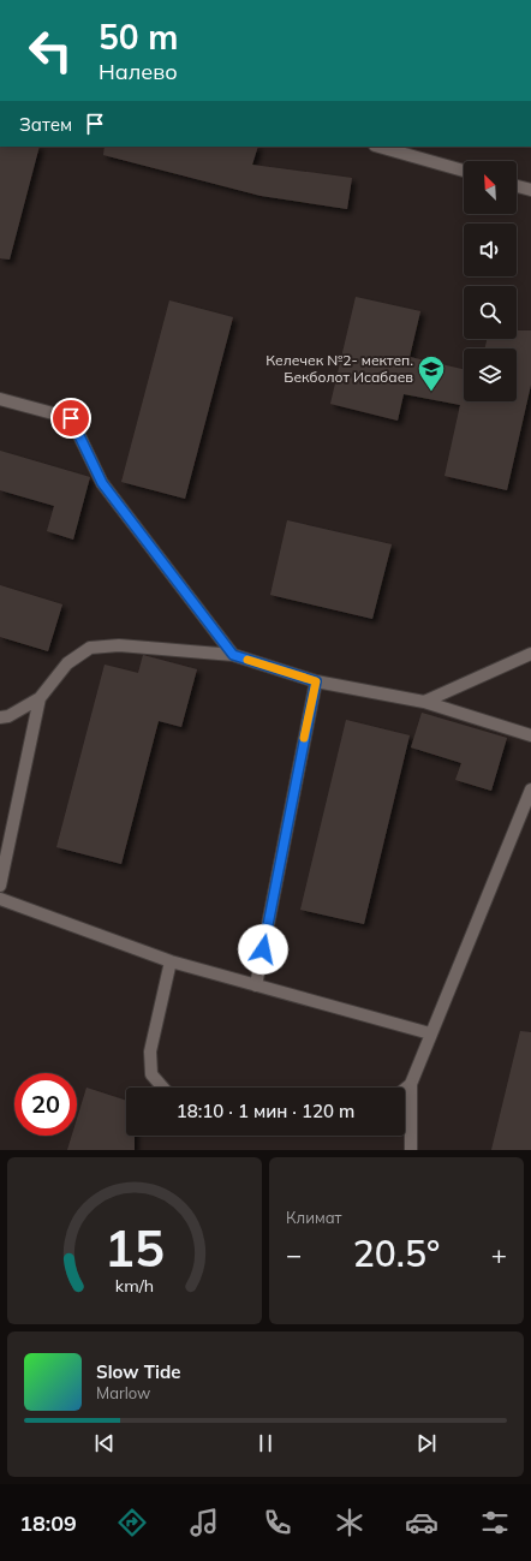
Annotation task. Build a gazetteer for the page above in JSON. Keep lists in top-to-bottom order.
{
  "places": {
    "school or university": ["Келечек №2- мектеп. Бекболот Исабаев"]
  },
  "north": "top left",
  "page": {
    "turn": ["50 m", "Налево"],
    "then": "Затем",
    "limit": "20",
    "trip": "18:10 · 1 мин · 120 m",
    "tile": "Климат",
    "heat": ["−", "20.5°", "+"],
    "song": ["Slow Tide", "Marlow"],
    "tabs": "18:09",
    "gauge": ["15", "km/h"]
  }
}
